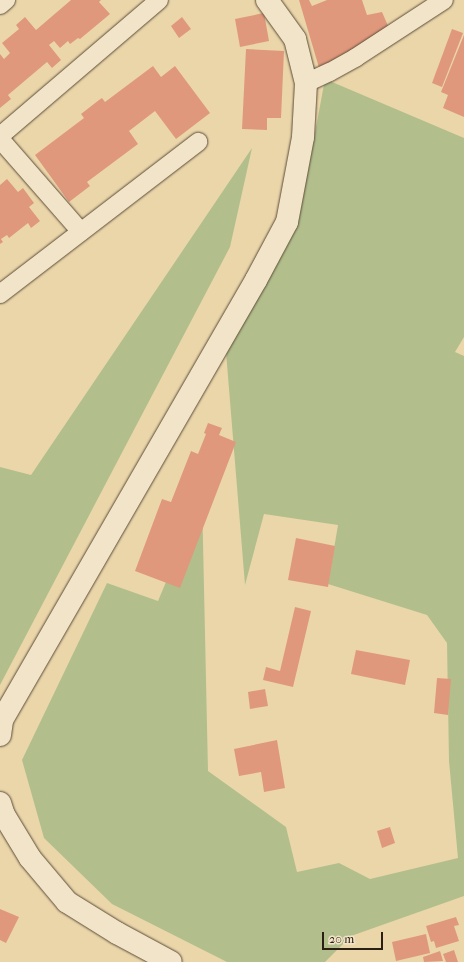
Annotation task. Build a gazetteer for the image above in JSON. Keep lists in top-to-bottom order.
{
  "scale_bar": "20 m"
}
